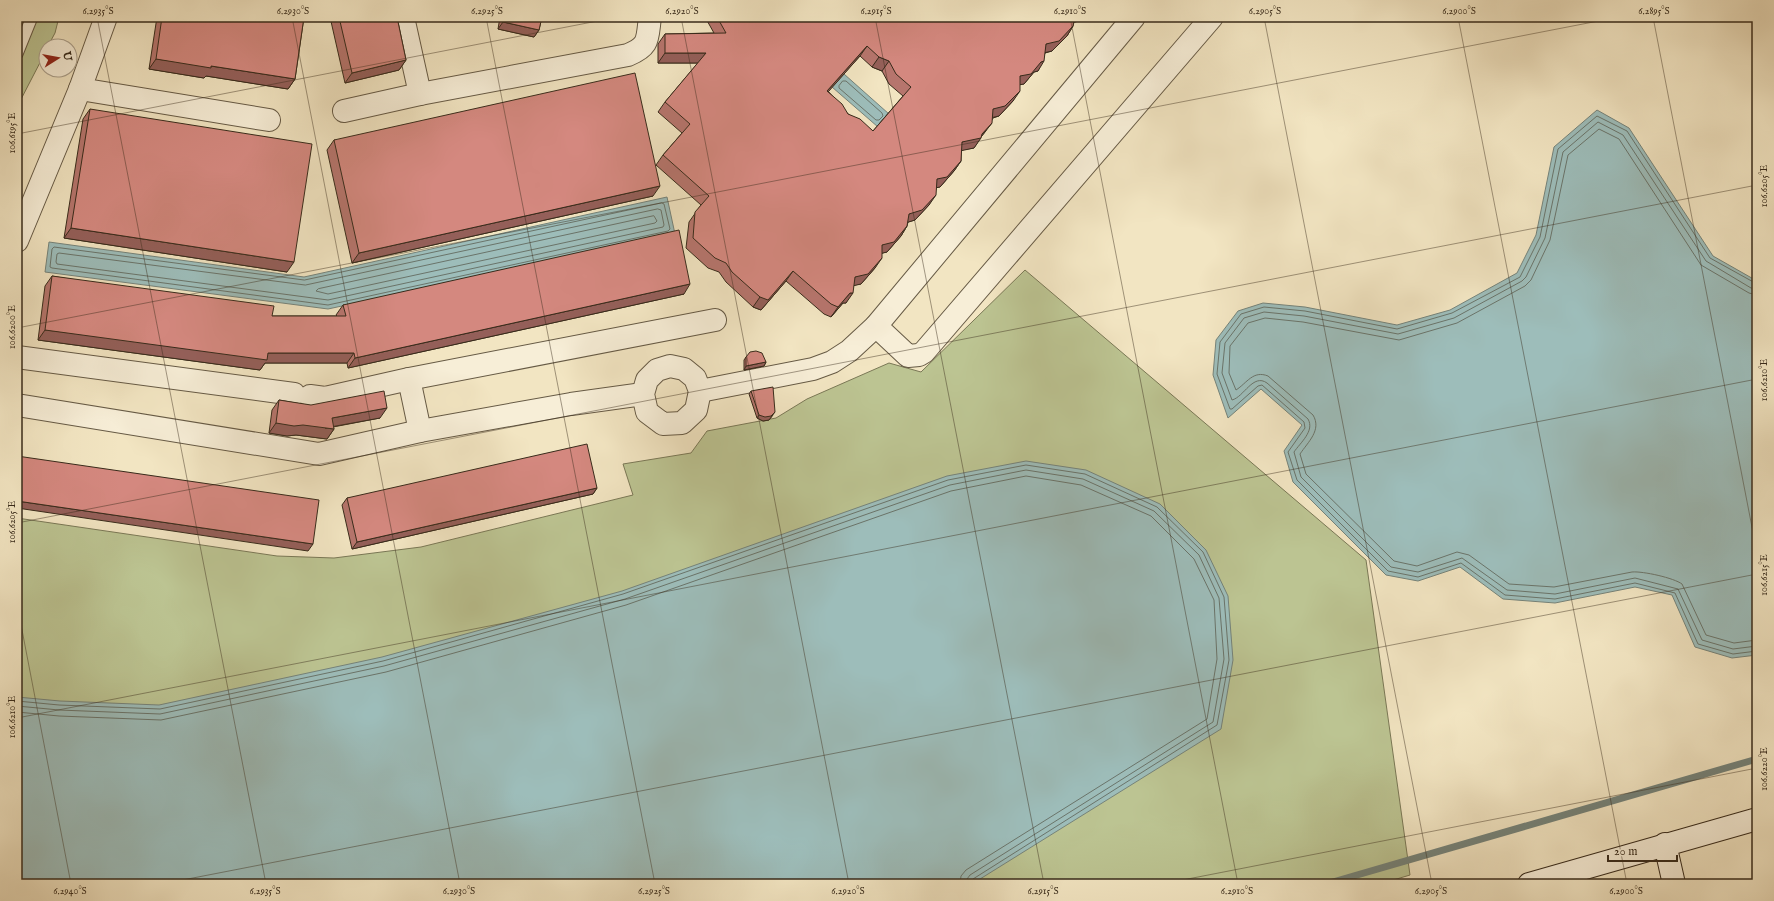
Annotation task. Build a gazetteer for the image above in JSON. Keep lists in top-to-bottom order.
{
  "scale_bar": "20 m",
  "north": "right",
  "coordinates": [
    "6.2935°S",
    "6.2930°S",
    "6.2925°S",
    "6.2920°S",
    "6.2915°S",
    "6.2910°S",
    "6.2905°S",
    "6.2900°S",
    "6.2895°S",
    "106.6195°E",
    "106.6205°E",
    "106.6200°E",
    "106.6210°E",
    "106.6215°E",
    "106.6220°E",
    "6.2940°S"
  ]
}
